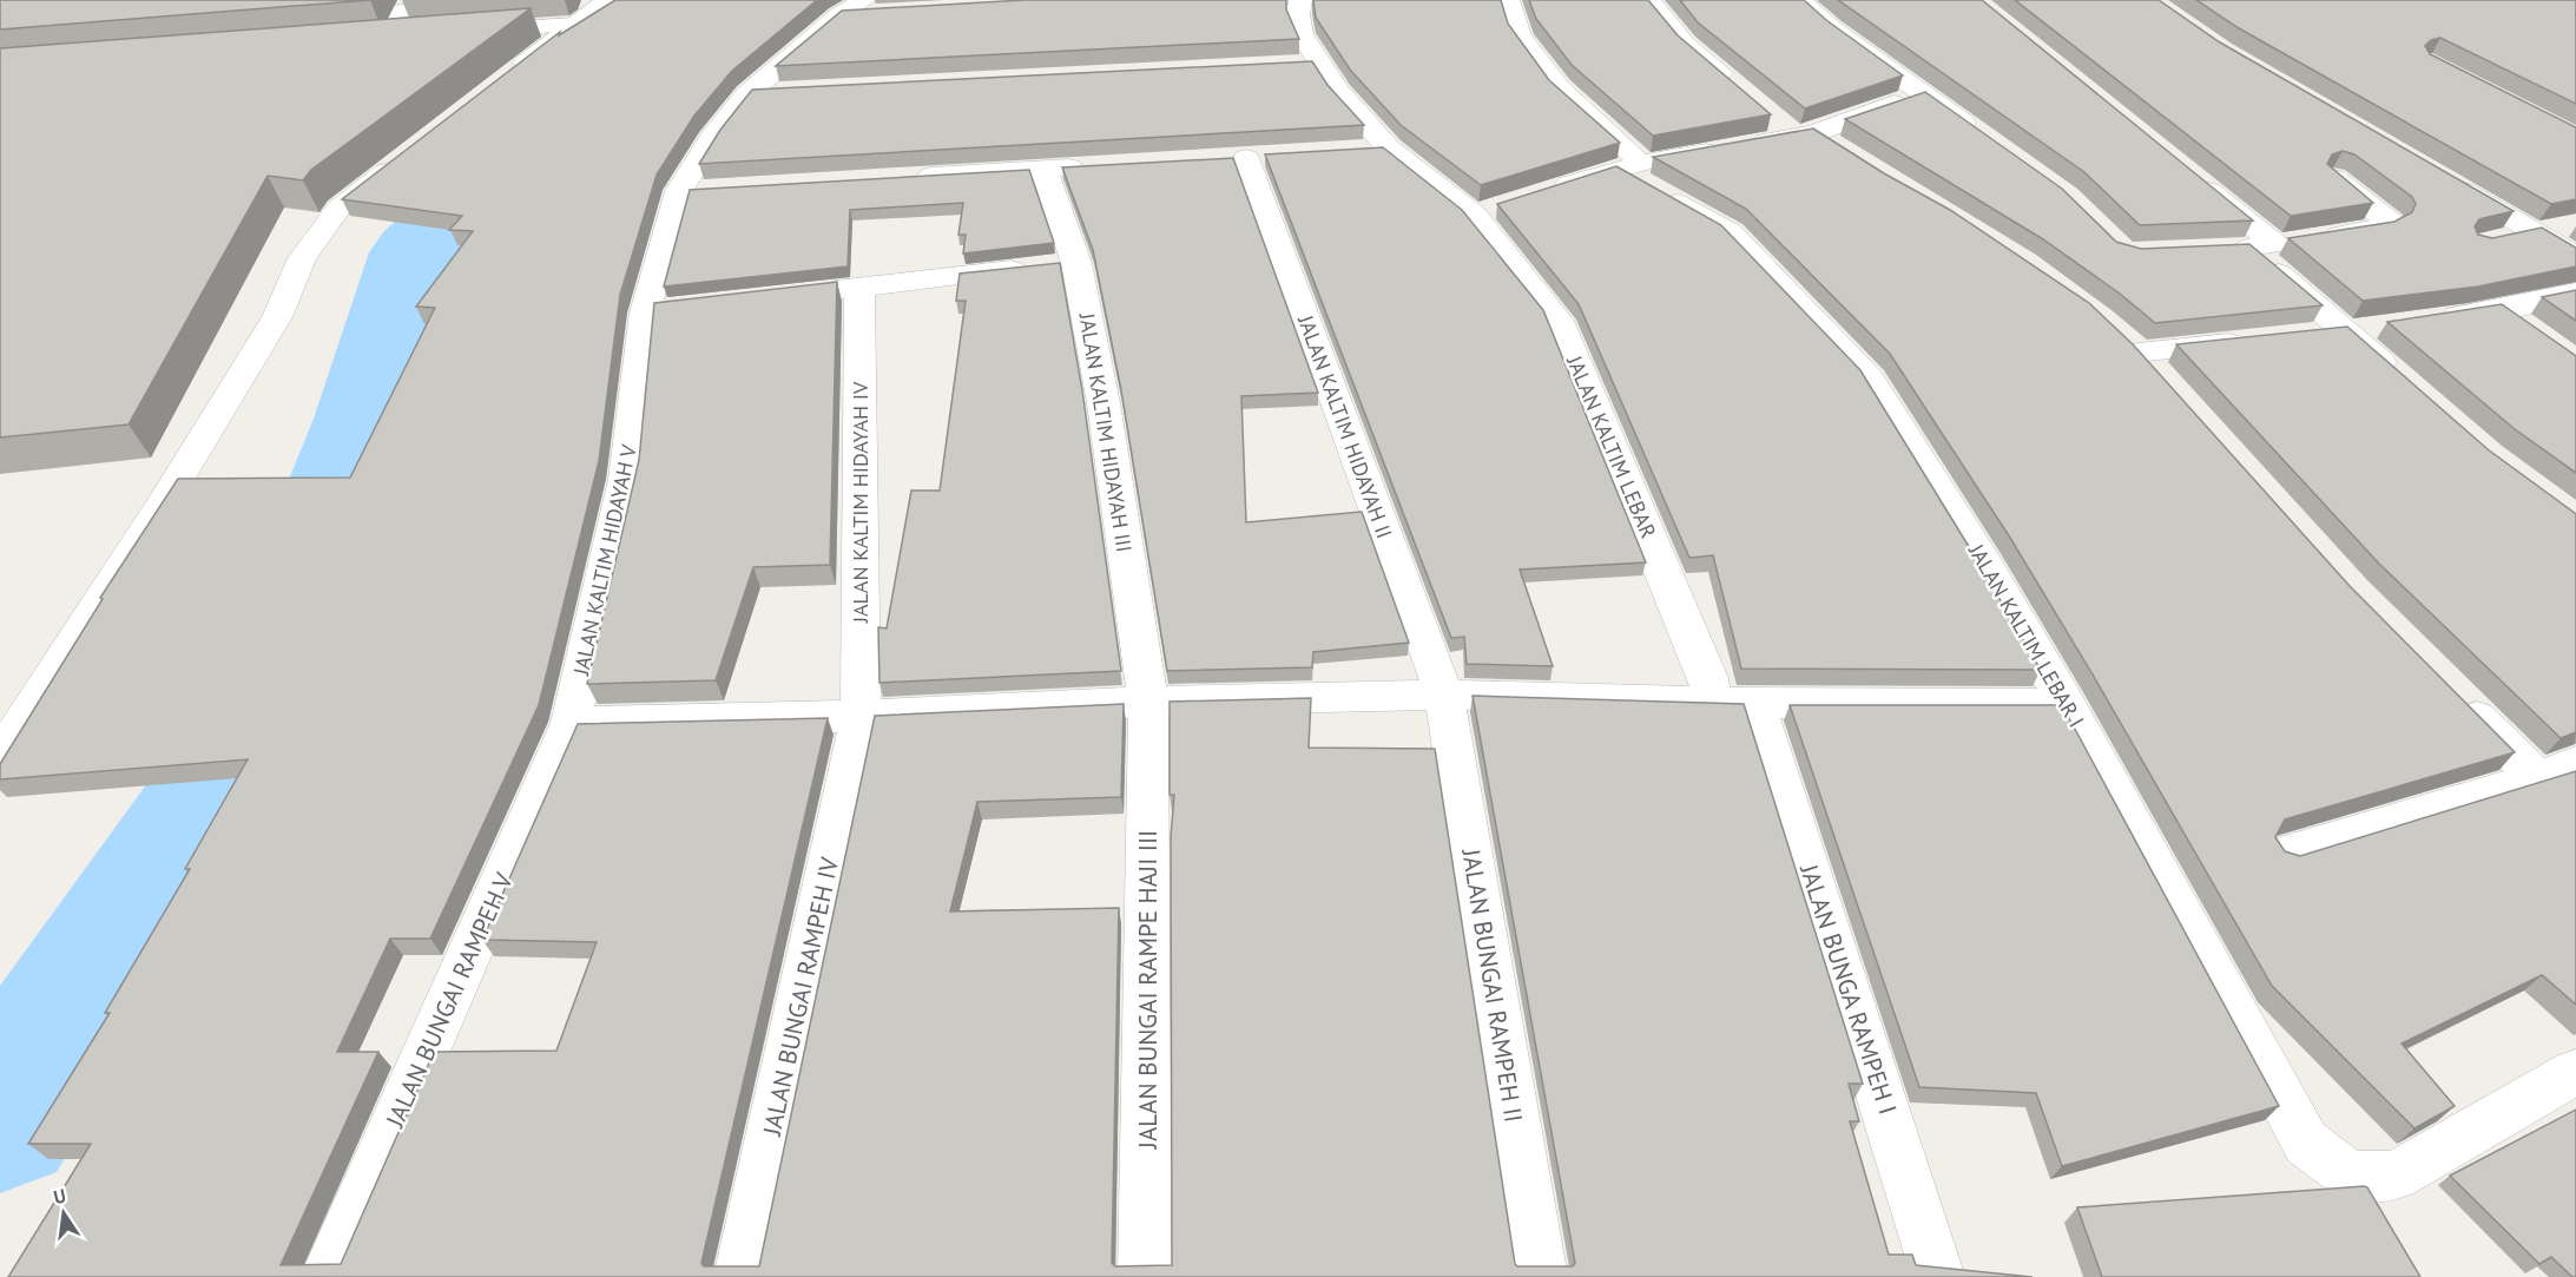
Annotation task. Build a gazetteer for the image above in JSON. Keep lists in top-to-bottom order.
{
  "streets": {
    "street": [
      "JALAN KALTIM HIDAYAH II",
      "JALAN KALTIM HIDAYAH III",
      "JALAN KALTIM LEBAR",
      "JALAN KALTIM HIDAYAH IV",
      "JALAN KALTIM HIDAYAH V",
      "JALAN KALTIM LEBAR I",
      "JALAN BUNGAI RAMPEH II",
      "JALAN BUNGAI RAMPE HAJI III",
      "JALAN BUNGA RAMPEH I",
      "JALAN BUNGAI RAMPEH IV",
      "JALAN BUNGAI RAMPEH V"
    ]
  },
  "crossings": [
    ["JALAN KALTIM HIDAYAH II", "JALAN BUNGAI RAMPEH II"],
    ["JALAN KALTIM HIDAYAH III", "JALAN BUNGAI RAMPE HAJI III"],
    ["JALAN KALTIM LEBAR", "JALAN BUNGA RAMPEH I"],
    ["JALAN KALTIM HIDAYAH IV", "JALAN BUNGAI RAMPEH IV"],
    ["JALAN KALTIM HIDAYAH V", "JALAN BUNGAI RAMPEH V"]
  ],
  "north": "top"
}
